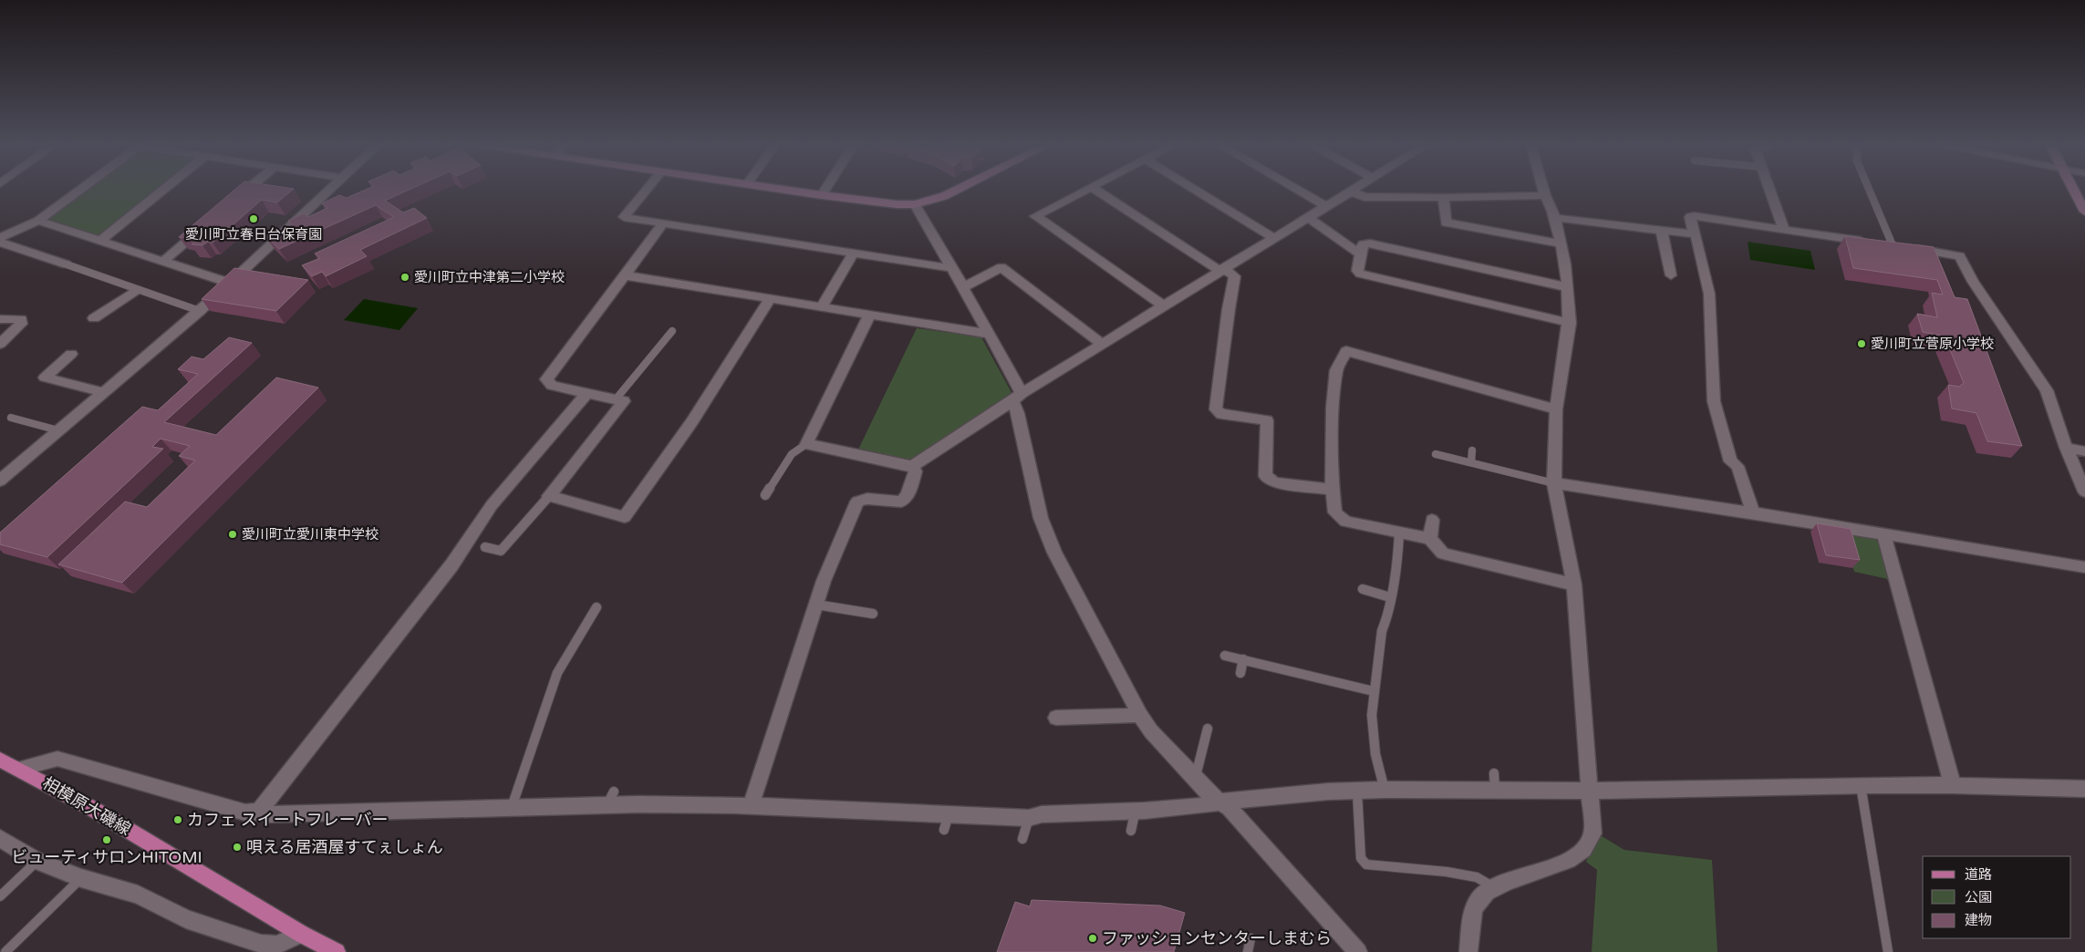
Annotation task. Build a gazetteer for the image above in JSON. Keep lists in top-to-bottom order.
{
  "streets": {
    "main road": ["相模原大磯線"]
  },
  "places": [
    "愛川町立春日台保育園",
    "愛川町立中津第二小学校",
    "愛川町立菅原小学校",
    "愛川町立愛川東中学校",
    "カフェ スイートフレーバー",
    "ビューティサロンHITOMI",
    "唄える居酒屋すてぇしょん",
    "ファッションセンターしまむら"
  ],
  "legend": ["道路", "公園", "建物"]
}
